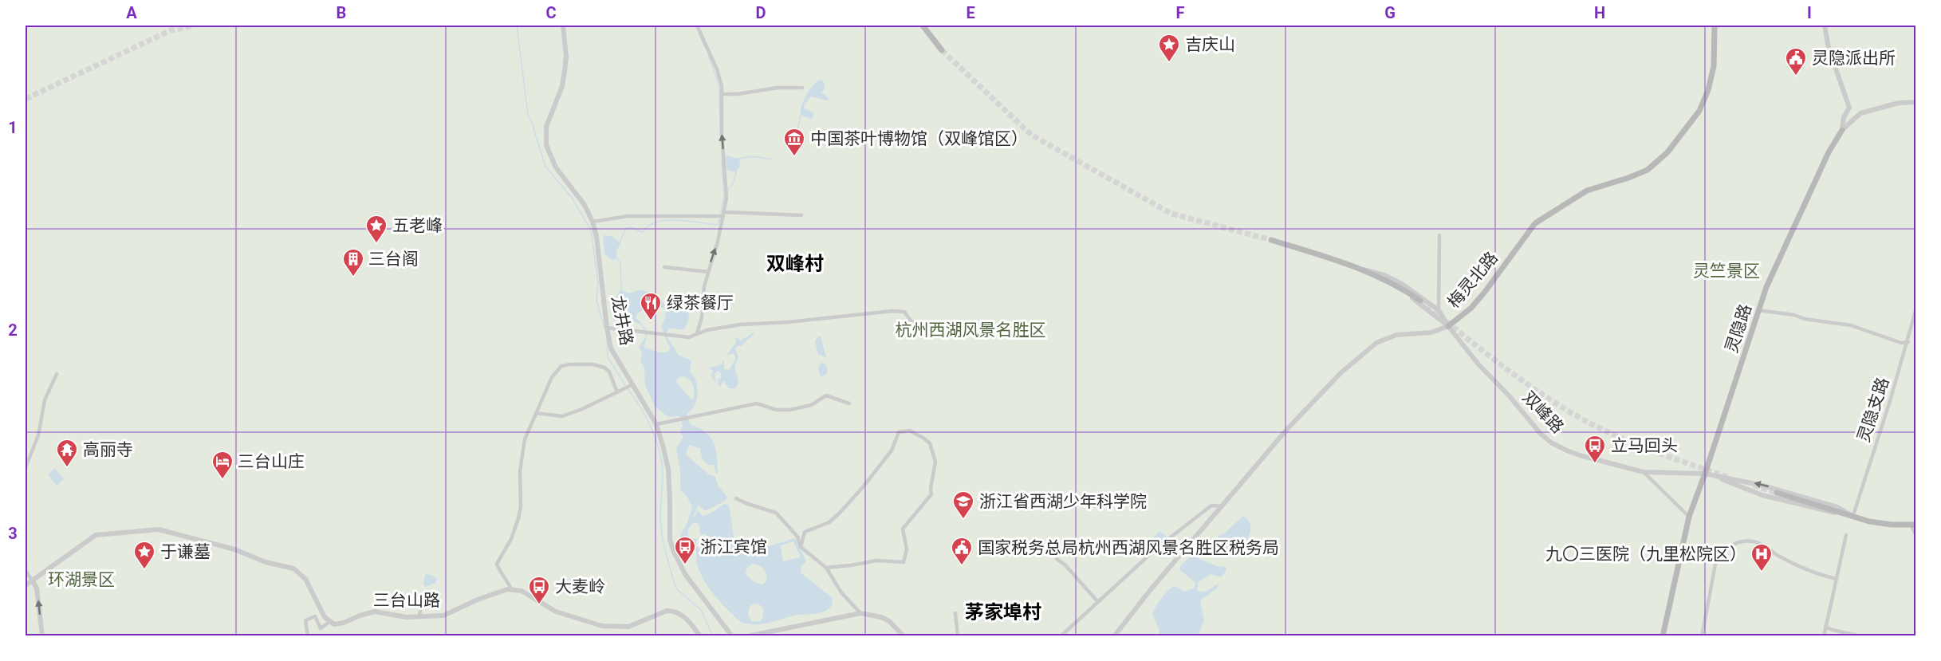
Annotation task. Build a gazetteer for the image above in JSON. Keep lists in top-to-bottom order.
{
  "streets": {
    "main road": ["梅灵北路", "灵隐路"],
    "street": [
      "龙井路",
      "灵隐支路",
      "双峰路",
      "三台山路"
    ]
  },
  "crossings": [
    ["梅灵北路", "双峰路"],
    ["灵隐路", "双峰路"]
  ],
  "districts": ["双峰村", "茅家埠村"],
  "parks": ["灵竺景区", "杭州西湖风景名胜区", "环湖景区"],
  "places": {
    "place": ["吉庆山", "五老峰", "于谦墓"],
    "public building": ["灵隐派出所", "国家税务总局杭州西湖风景名胜区税务局"],
    "museum": ["中国茶叶博物馆（双峰馆区）"],
    "building": ["三台阁"],
    "restaurant": ["绿茶餐厅"],
    "bus stop": ["立马回头", "浙江宾馆", "大麦岭"],
    "temple": ["高丽寺"],
    "hotel": ["三台山庄"],
    "school or university": ["浙江省西湖少年科学院"],
    "hospital": ["九〇三医院（九里松院区）"]
  },
  "grid": {
    "columns": [
      "A",
      "B",
      "C",
      "D",
      "E",
      "F",
      "G",
      "H",
      "I"
    ],
    "rows": ["1", "2", "3"]
  }
}
